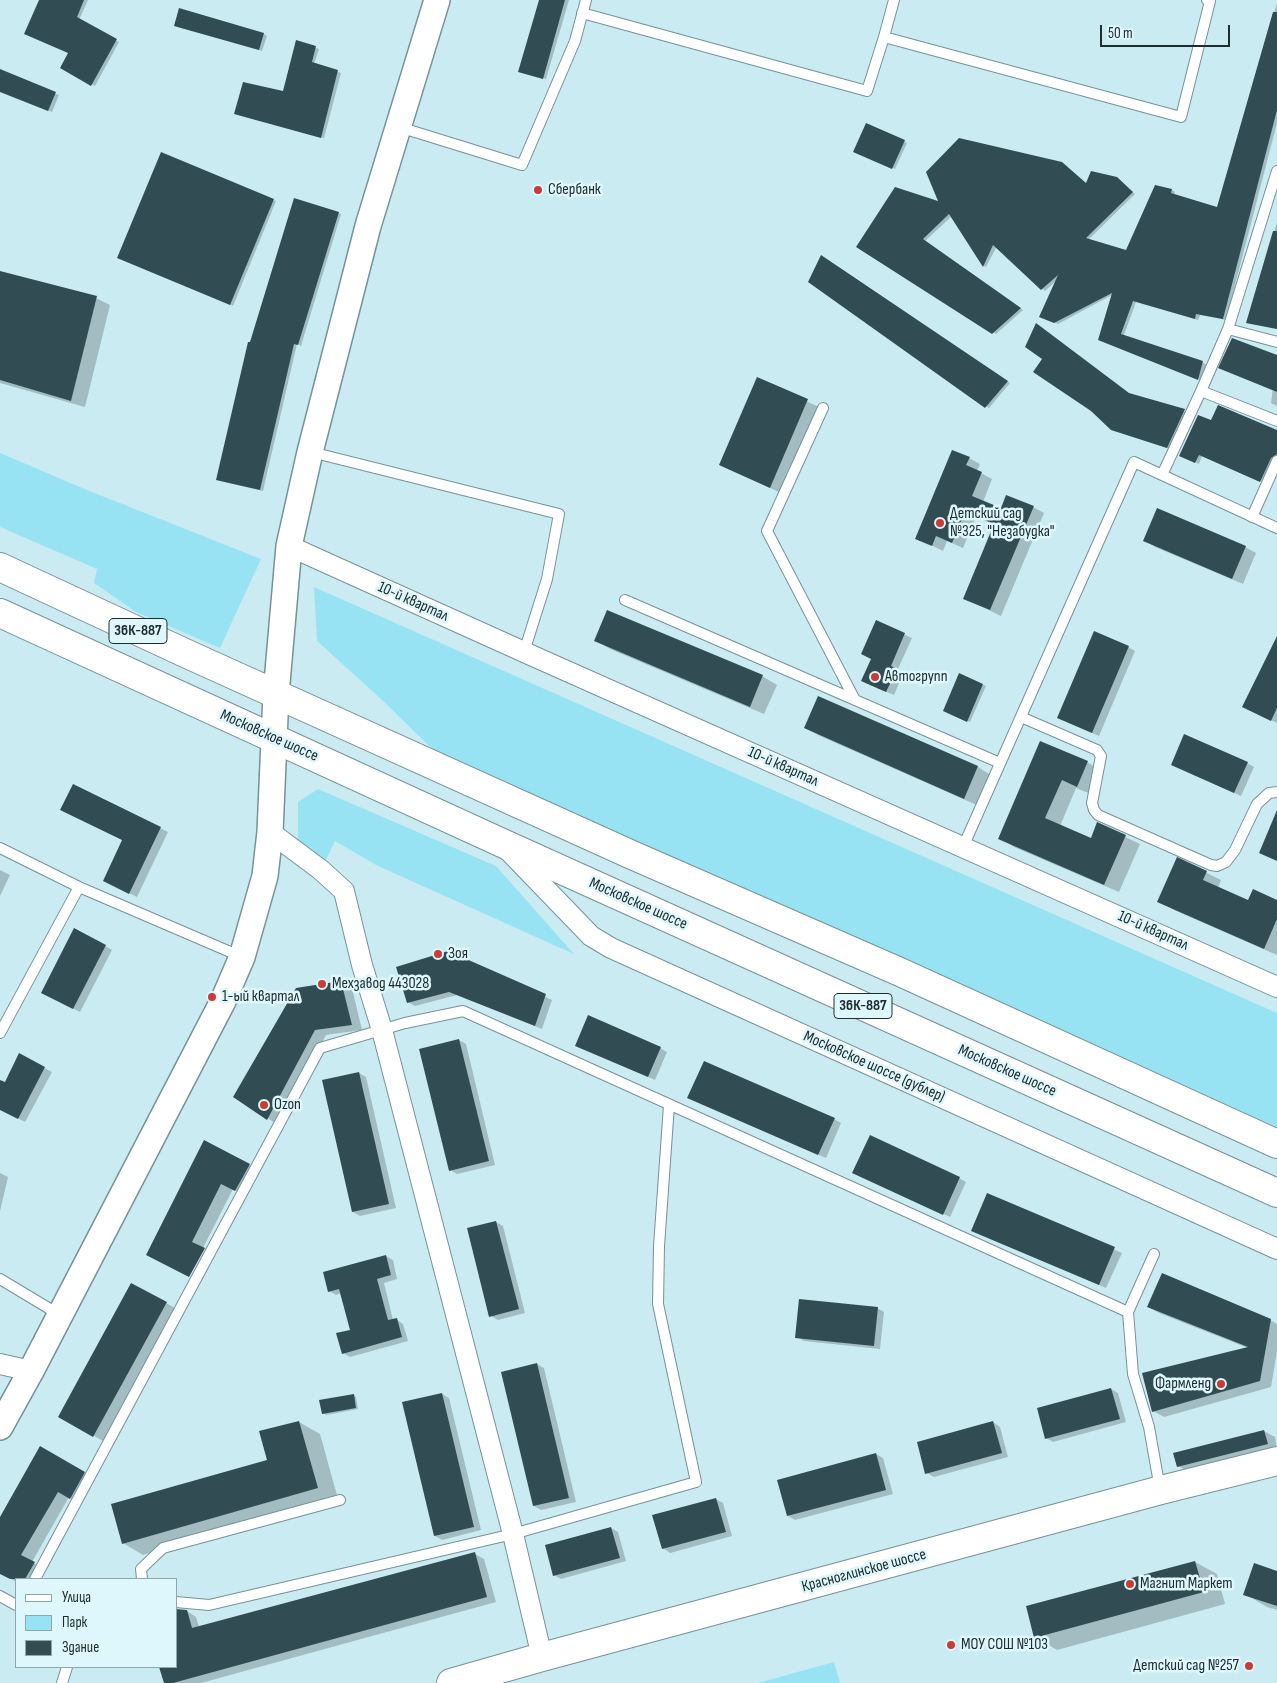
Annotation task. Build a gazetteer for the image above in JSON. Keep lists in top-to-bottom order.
{
  "streets": {
    "main road": ["36К-887", "Московское шоссе", "Красноглинское шоссе"],
    "street": ["10-й квартал", "Московское шоссе (дублер)"]
  },
  "crossings": [
    ["Московское шоссе", "Московское шоссе (дублер)"]
  ],
  "places": [
    "Сбербанк",
    "Детский сад №325, \"Незабудка\"",
    "Автогрупп",
    "Зоя",
    "Мехзавод 443028",
    "1-ый квартал",
    "Ozon",
    "Фармленд",
    "Магнит Маркет",
    "МОУ СОШ №103",
    "Детский сад №257"
  ],
  "legend": ["Улица", "Парк", "Здание"],
  "scale_bar": "50 m"
}
